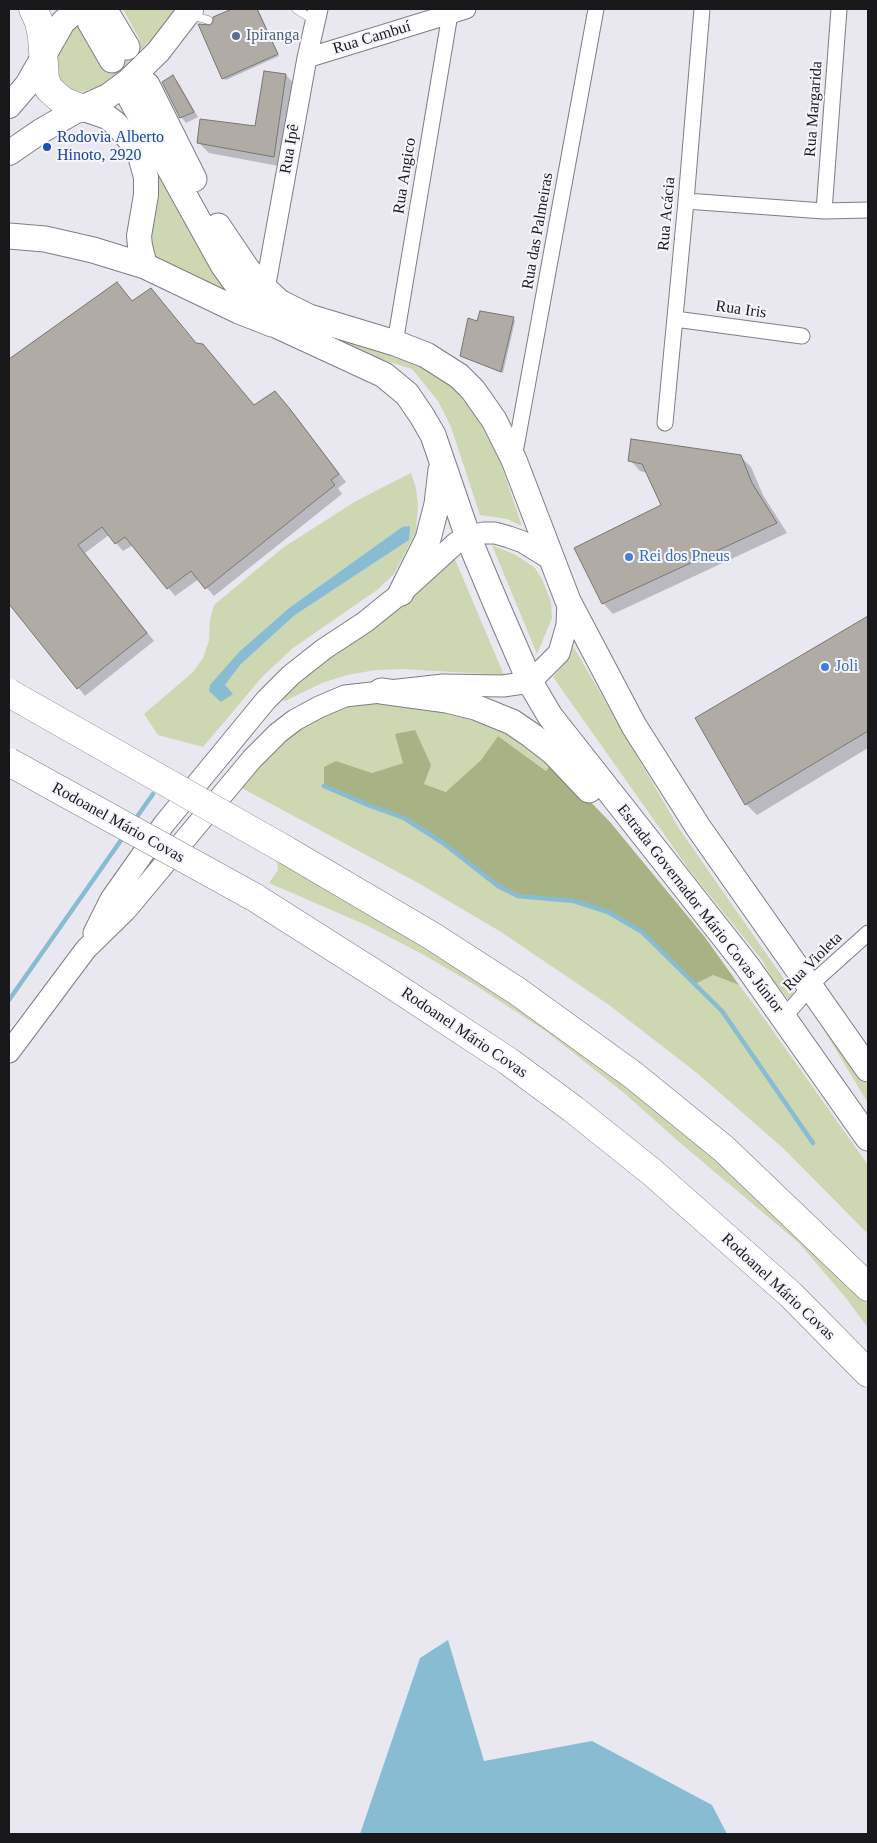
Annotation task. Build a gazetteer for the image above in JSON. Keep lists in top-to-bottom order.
{
  "streets": {
    "highway": ["Rodoanel Mário Covas", "Estrada Governador Mário Covas Júnior"],
    "street": [
      "Rua Cambuí",
      "Rua Margarida",
      "Rua Ipê",
      "Rua Angico",
      "Rua Acácia",
      "Rua das Palmeiras",
      "Rua Iris",
      "Rua Violeta"
    ]
  },
  "crossings": [
    ["Rua Cambuí", "Rua Ipê"],
    ["Rua Cambuí", "Rua Angico"],
    ["Rua Acácia", "Rua Iris"],
    ["Estrada Governador Mário Covas Júnior", "Rua Violeta"]
  ],
  "places": [
    "Ipiranga",
    "Rodovia Alberto Hinoto, 2920",
    "Rei dos Pneus",
    "Joli"
  ]
}
